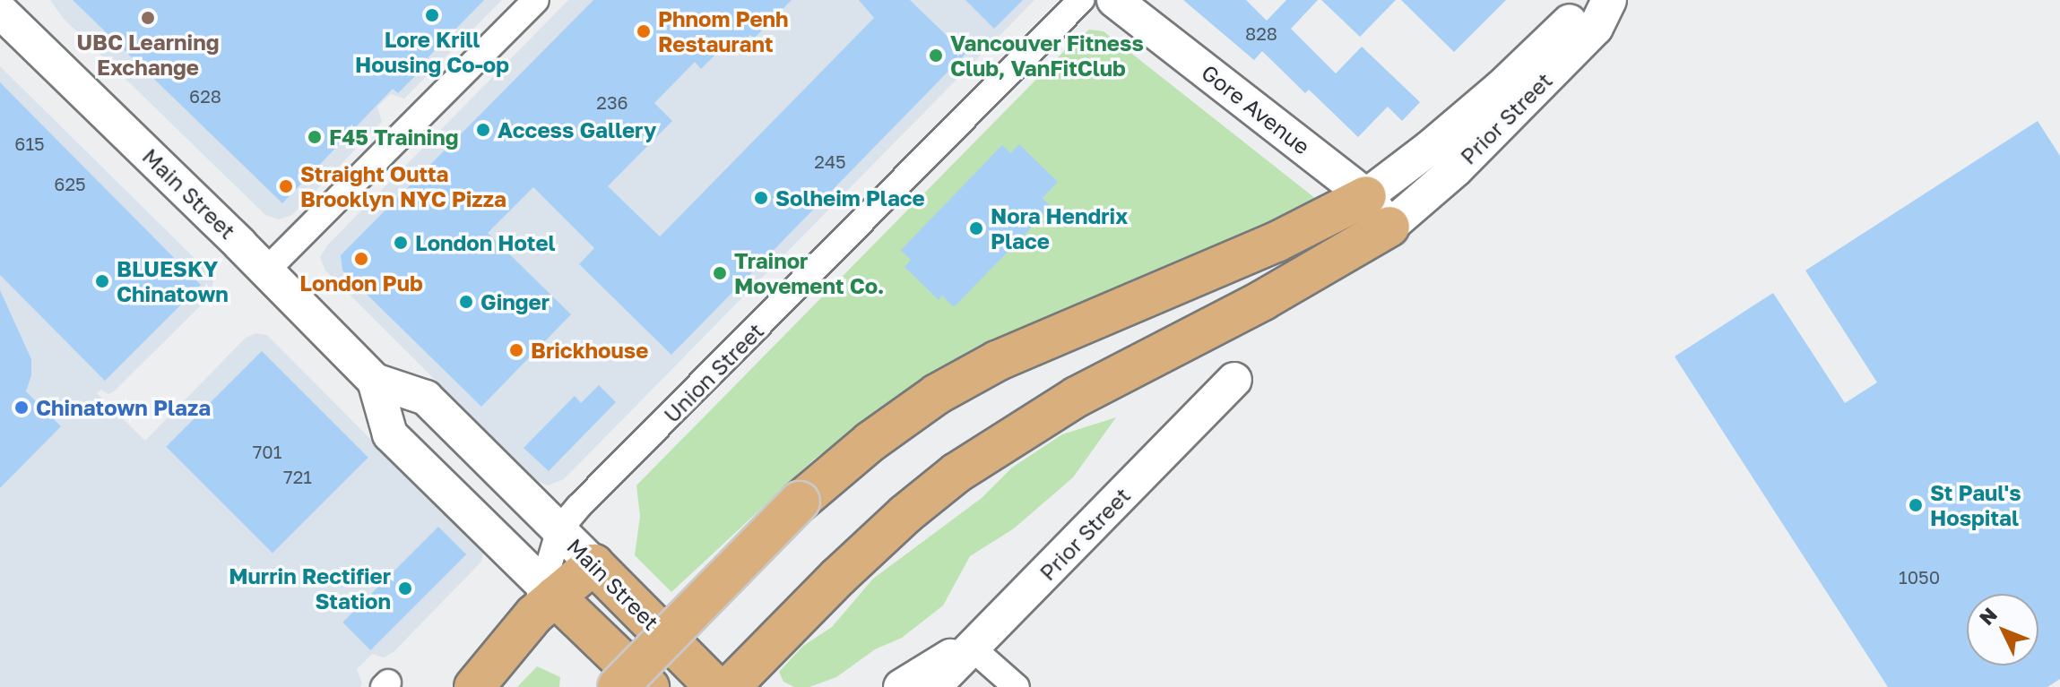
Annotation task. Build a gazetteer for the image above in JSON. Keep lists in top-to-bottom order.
{
  "streets": {
    "main road": ["Gore Avenue", "Prior Street", "Main Street"],
    "street": ["Union Street"]
  },
  "crossings": [
    ["Gore Avenue", "Prior Street"],
    ["Main Street", "Union Street"]
  ],
  "places": [
    "Lore Krill Housing Co-op",
    "UBC Learning Exchange",
    "Phnom Penh Restaurant",
    "Vancouver Fitness Club, VanFitClub",
    "Access Gallery",
    "F45 Training",
    "Straight Outta Brooklyn NYC Pizza",
    "Solheim Place",
    "Nora Hendrix Place",
    "London Hotel",
    "London Pub",
    "Trainor Movement Co.",
    "BLUESKY Chinatown",
    "Ginger",
    "Brickhouse",
    "Chinatown Plaza",
    "St Paul's Hospital",
    "Murrin Rectifier Station"
  ],
  "house_numbers": [
    "828",
    "628",
    "236",
    "615",
    "245",
    "625",
    "701",
    "721",
    "1050"
  ],
  "north": "top left"
}
